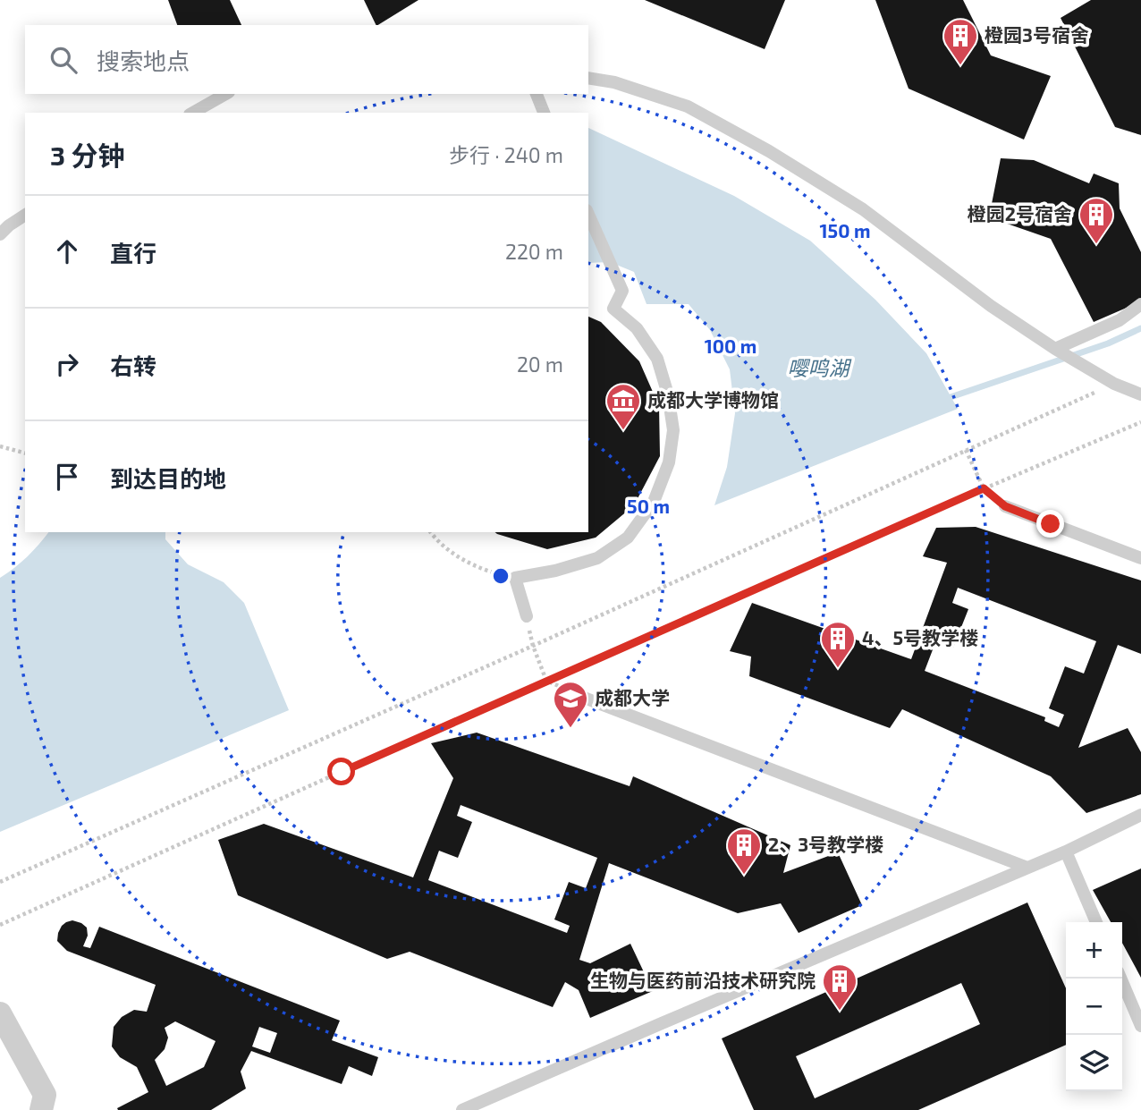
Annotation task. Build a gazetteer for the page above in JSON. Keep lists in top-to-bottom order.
{
  "water": ["嘤鸣湖"],
  "places": {
    "building": [
      "橙园3号宿舍",
      "橙园2号宿舍",
      "4、5号教学楼",
      "2、3号教学楼",
      "生物与医药前沿技术研究院"
    ],
    "museum": ["成都大学博物馆"],
    "school or university": ["成都大学"]
  },
  "page": {
    "search": "搜索地点",
    "heading": ["3 分钟", "步行 · 240 m"],
    "list": [
      ["直行", "220 m"],
      ["右转", "20 m"],
      "到达目的地"
    ],
    "map_buttons": ["+", "−"]
  },
  "rings": ["150 m", "100 m", "50 m"]
}
